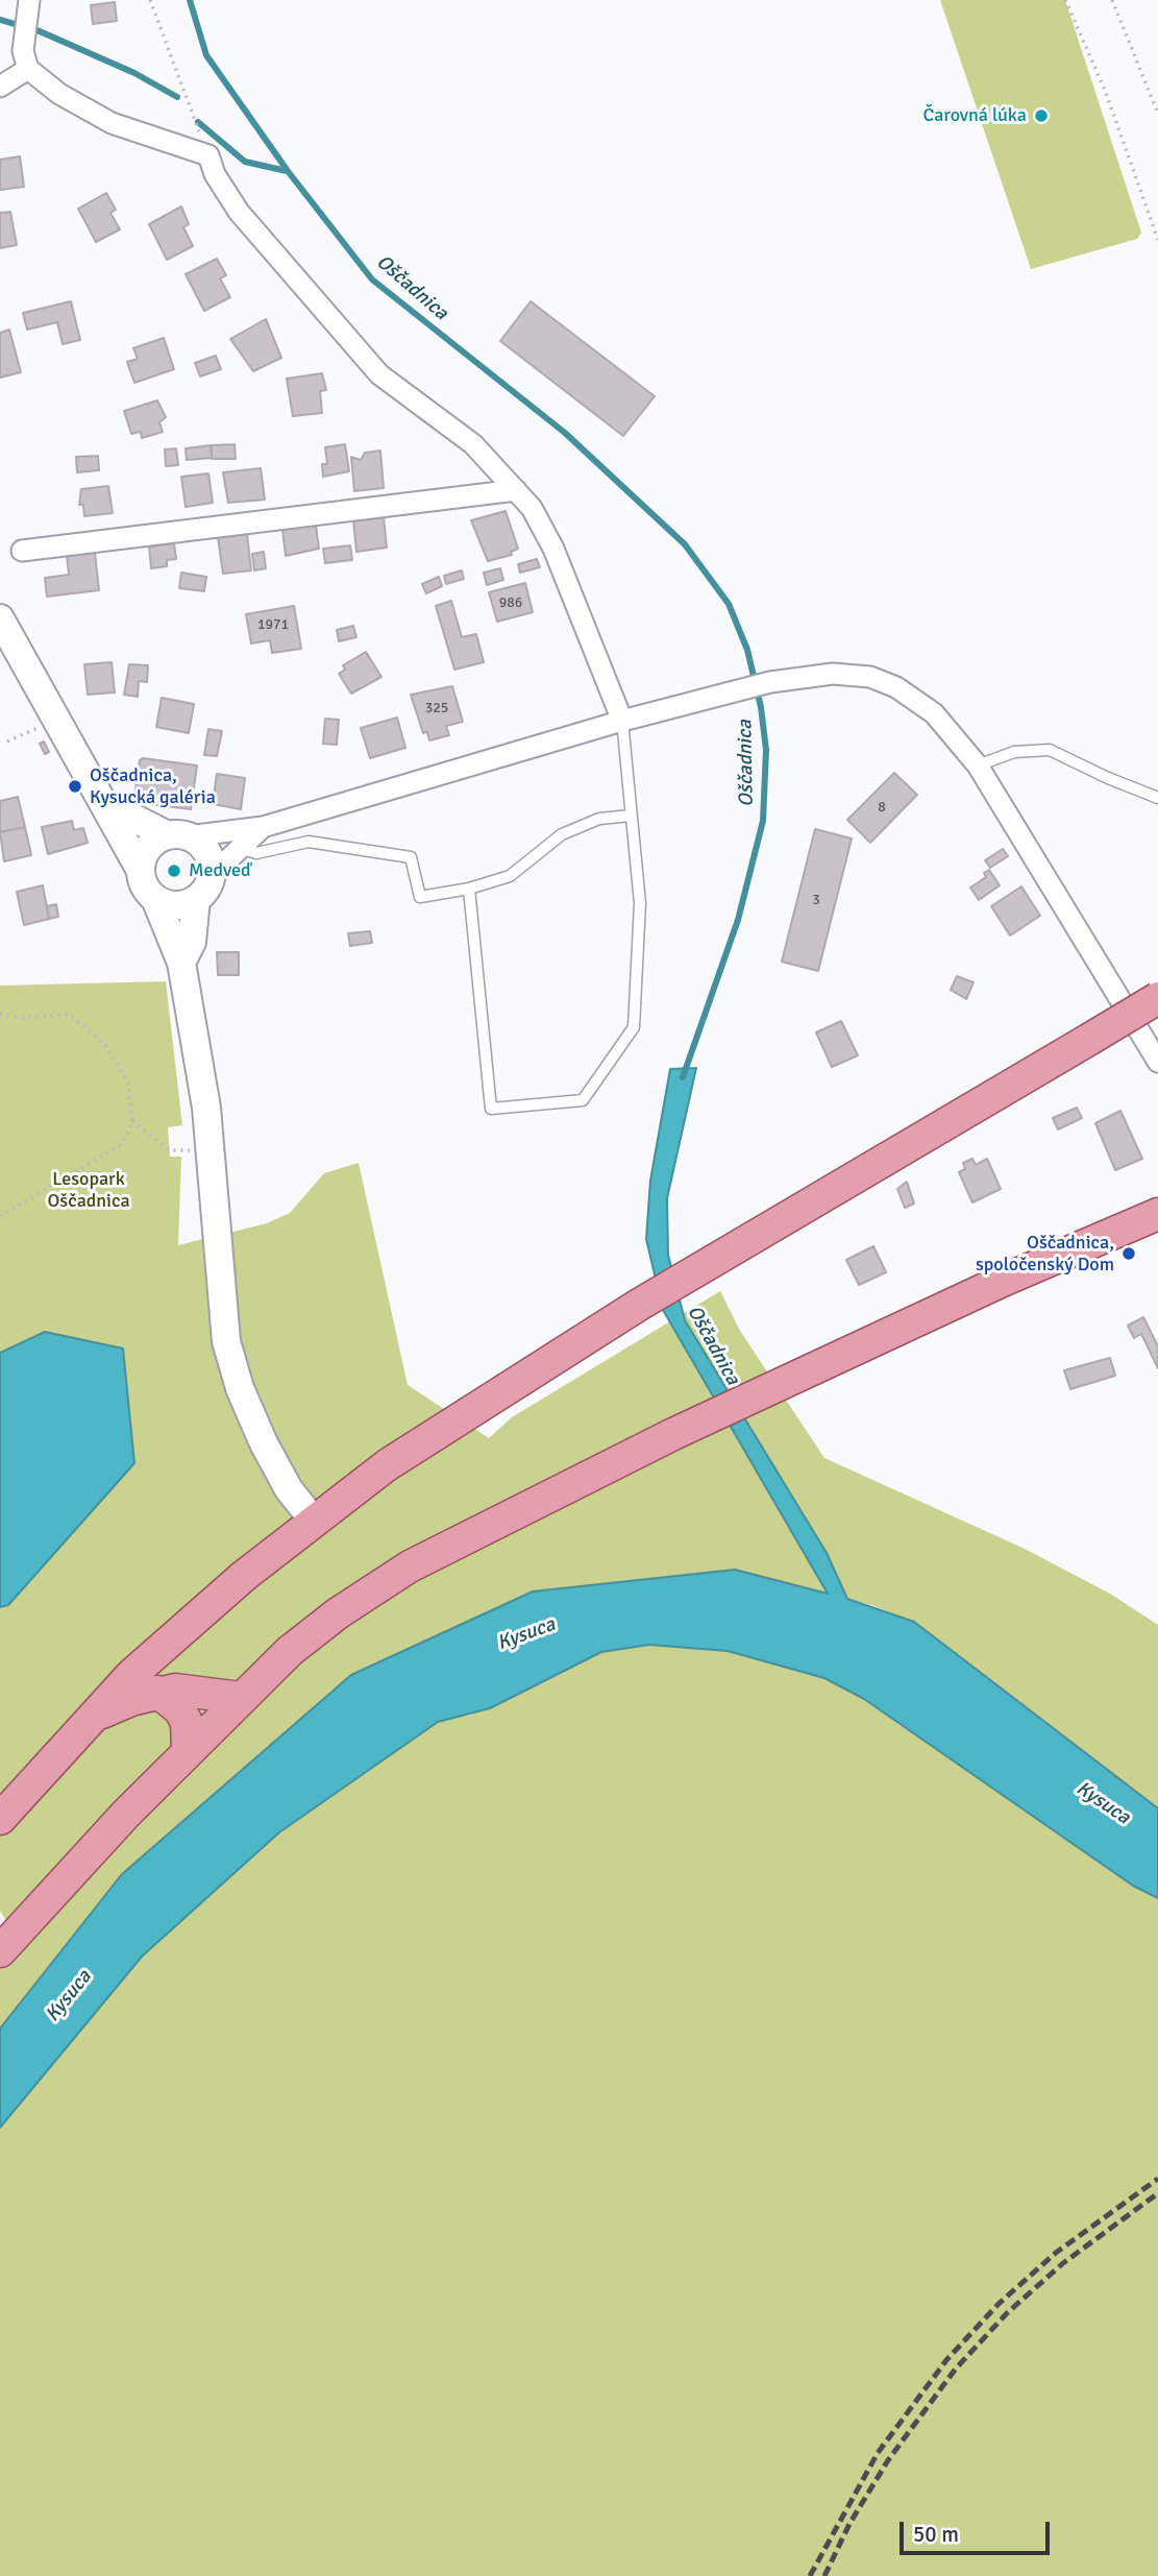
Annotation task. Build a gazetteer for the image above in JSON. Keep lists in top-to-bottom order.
{
  "water": ["Oščadnica", "Kysuca"],
  "parks": ["Lesopark Oščadnica"],
  "places": [
    "Čarovná lúka",
    "Oščadnica, Kysucká galéria",
    "Medveď",
    "Oščadnica, spoločenský Dom"
  ],
  "house_numbers": [
    "986",
    "1971",
    "325",
    "8",
    "3"
  ],
  "scale_bar": "50 m"
}
